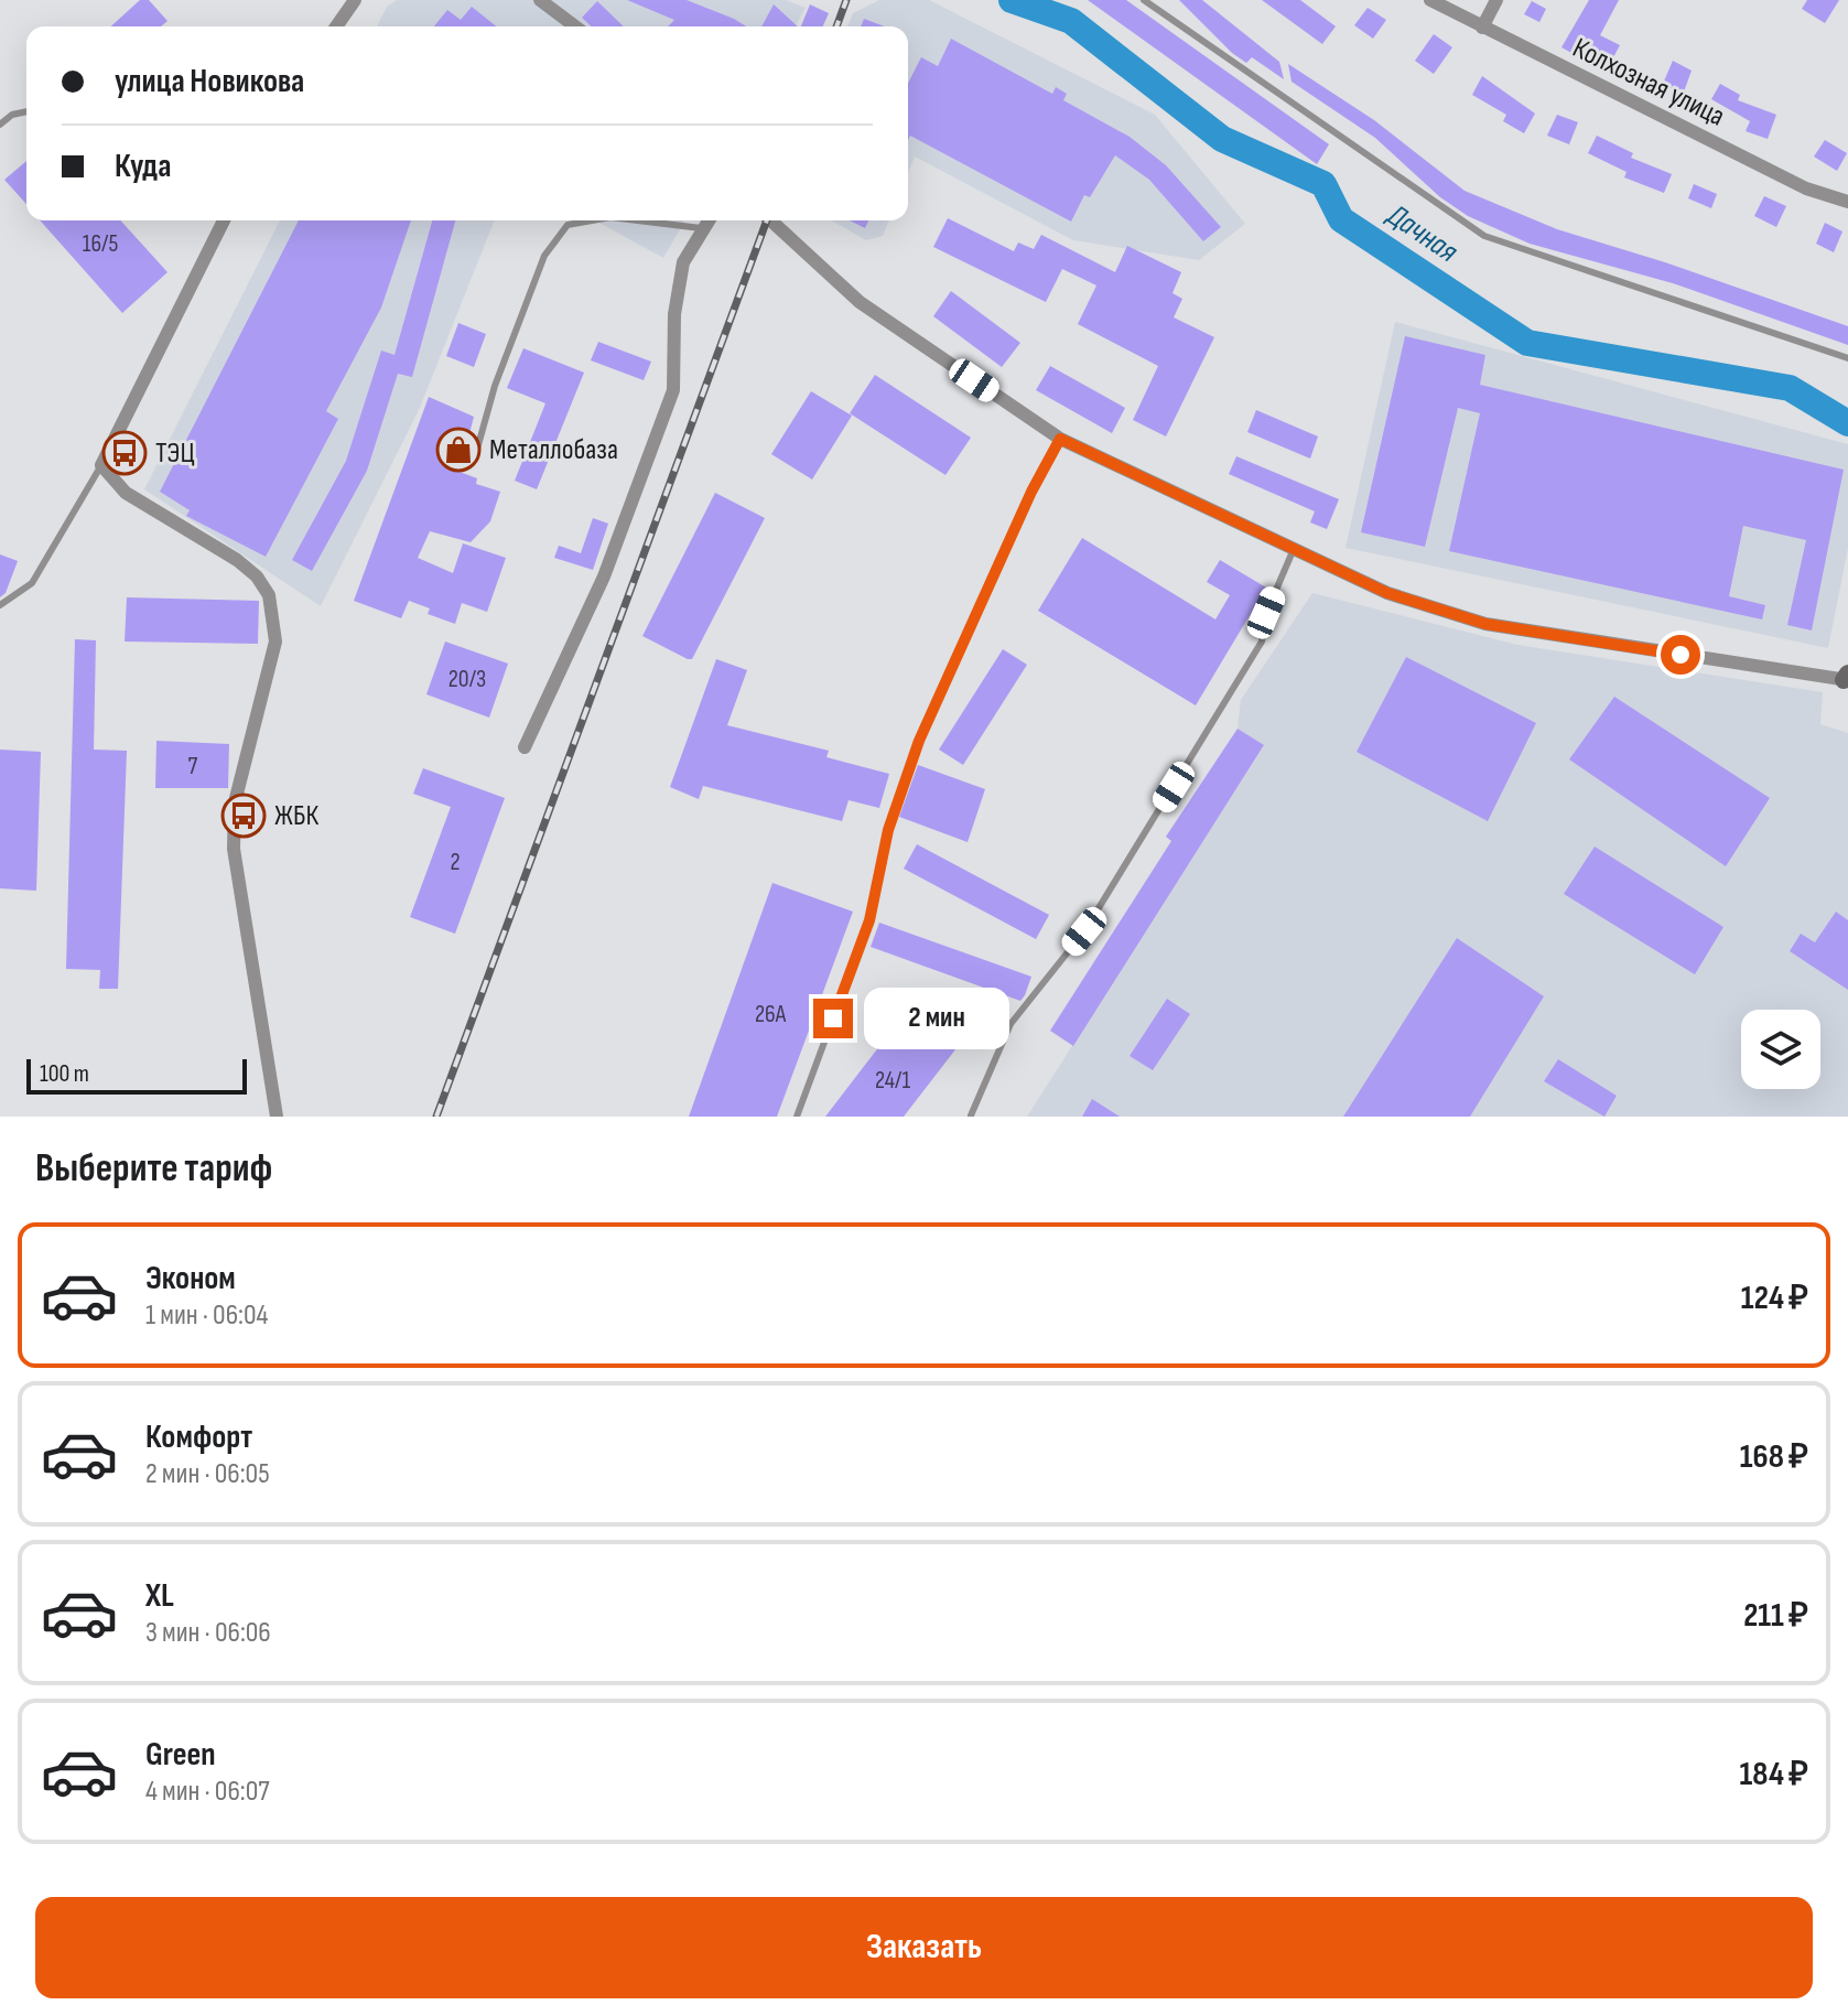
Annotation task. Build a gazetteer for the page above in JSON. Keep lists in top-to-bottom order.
{
  "streets": {
    "street": ["Колхозная улица"]
  },
  "water": ["Дачная"],
  "places": {
    "shop": ["Металлобаза"],
    "bus stop": ["ТЭЦ", "ЖБК"]
  },
  "house_numbers": [
    "16/5",
    "20/3",
    "7",
    "2",
    "26А",
    "24/1"
  ],
  "scale_bar": "100 m",
  "page": {
    "banner": ["улица Новикова", "Куда"],
    "bubble": "2 мин",
    "scale": "100 m",
    "heading": "Выберите тариф",
    "list": [
      {
        "name": "Эконом",
        "note": "1 мин · 06:04",
        "value": "124 ₽"
      },
      {
        "name": "Комфорт",
        "note": "2 мин · 06:05",
        "value": "168 ₽"
      },
      {
        "name": "XL",
        "note": "3 мин · 06:06",
        "value": "211 ₽"
      },
      {
        "name": "Green",
        "note": "4 мин · 06:07",
        "value": "184 ₽"
      }
    ],
    "buttons": "Заказать"
  }
}
